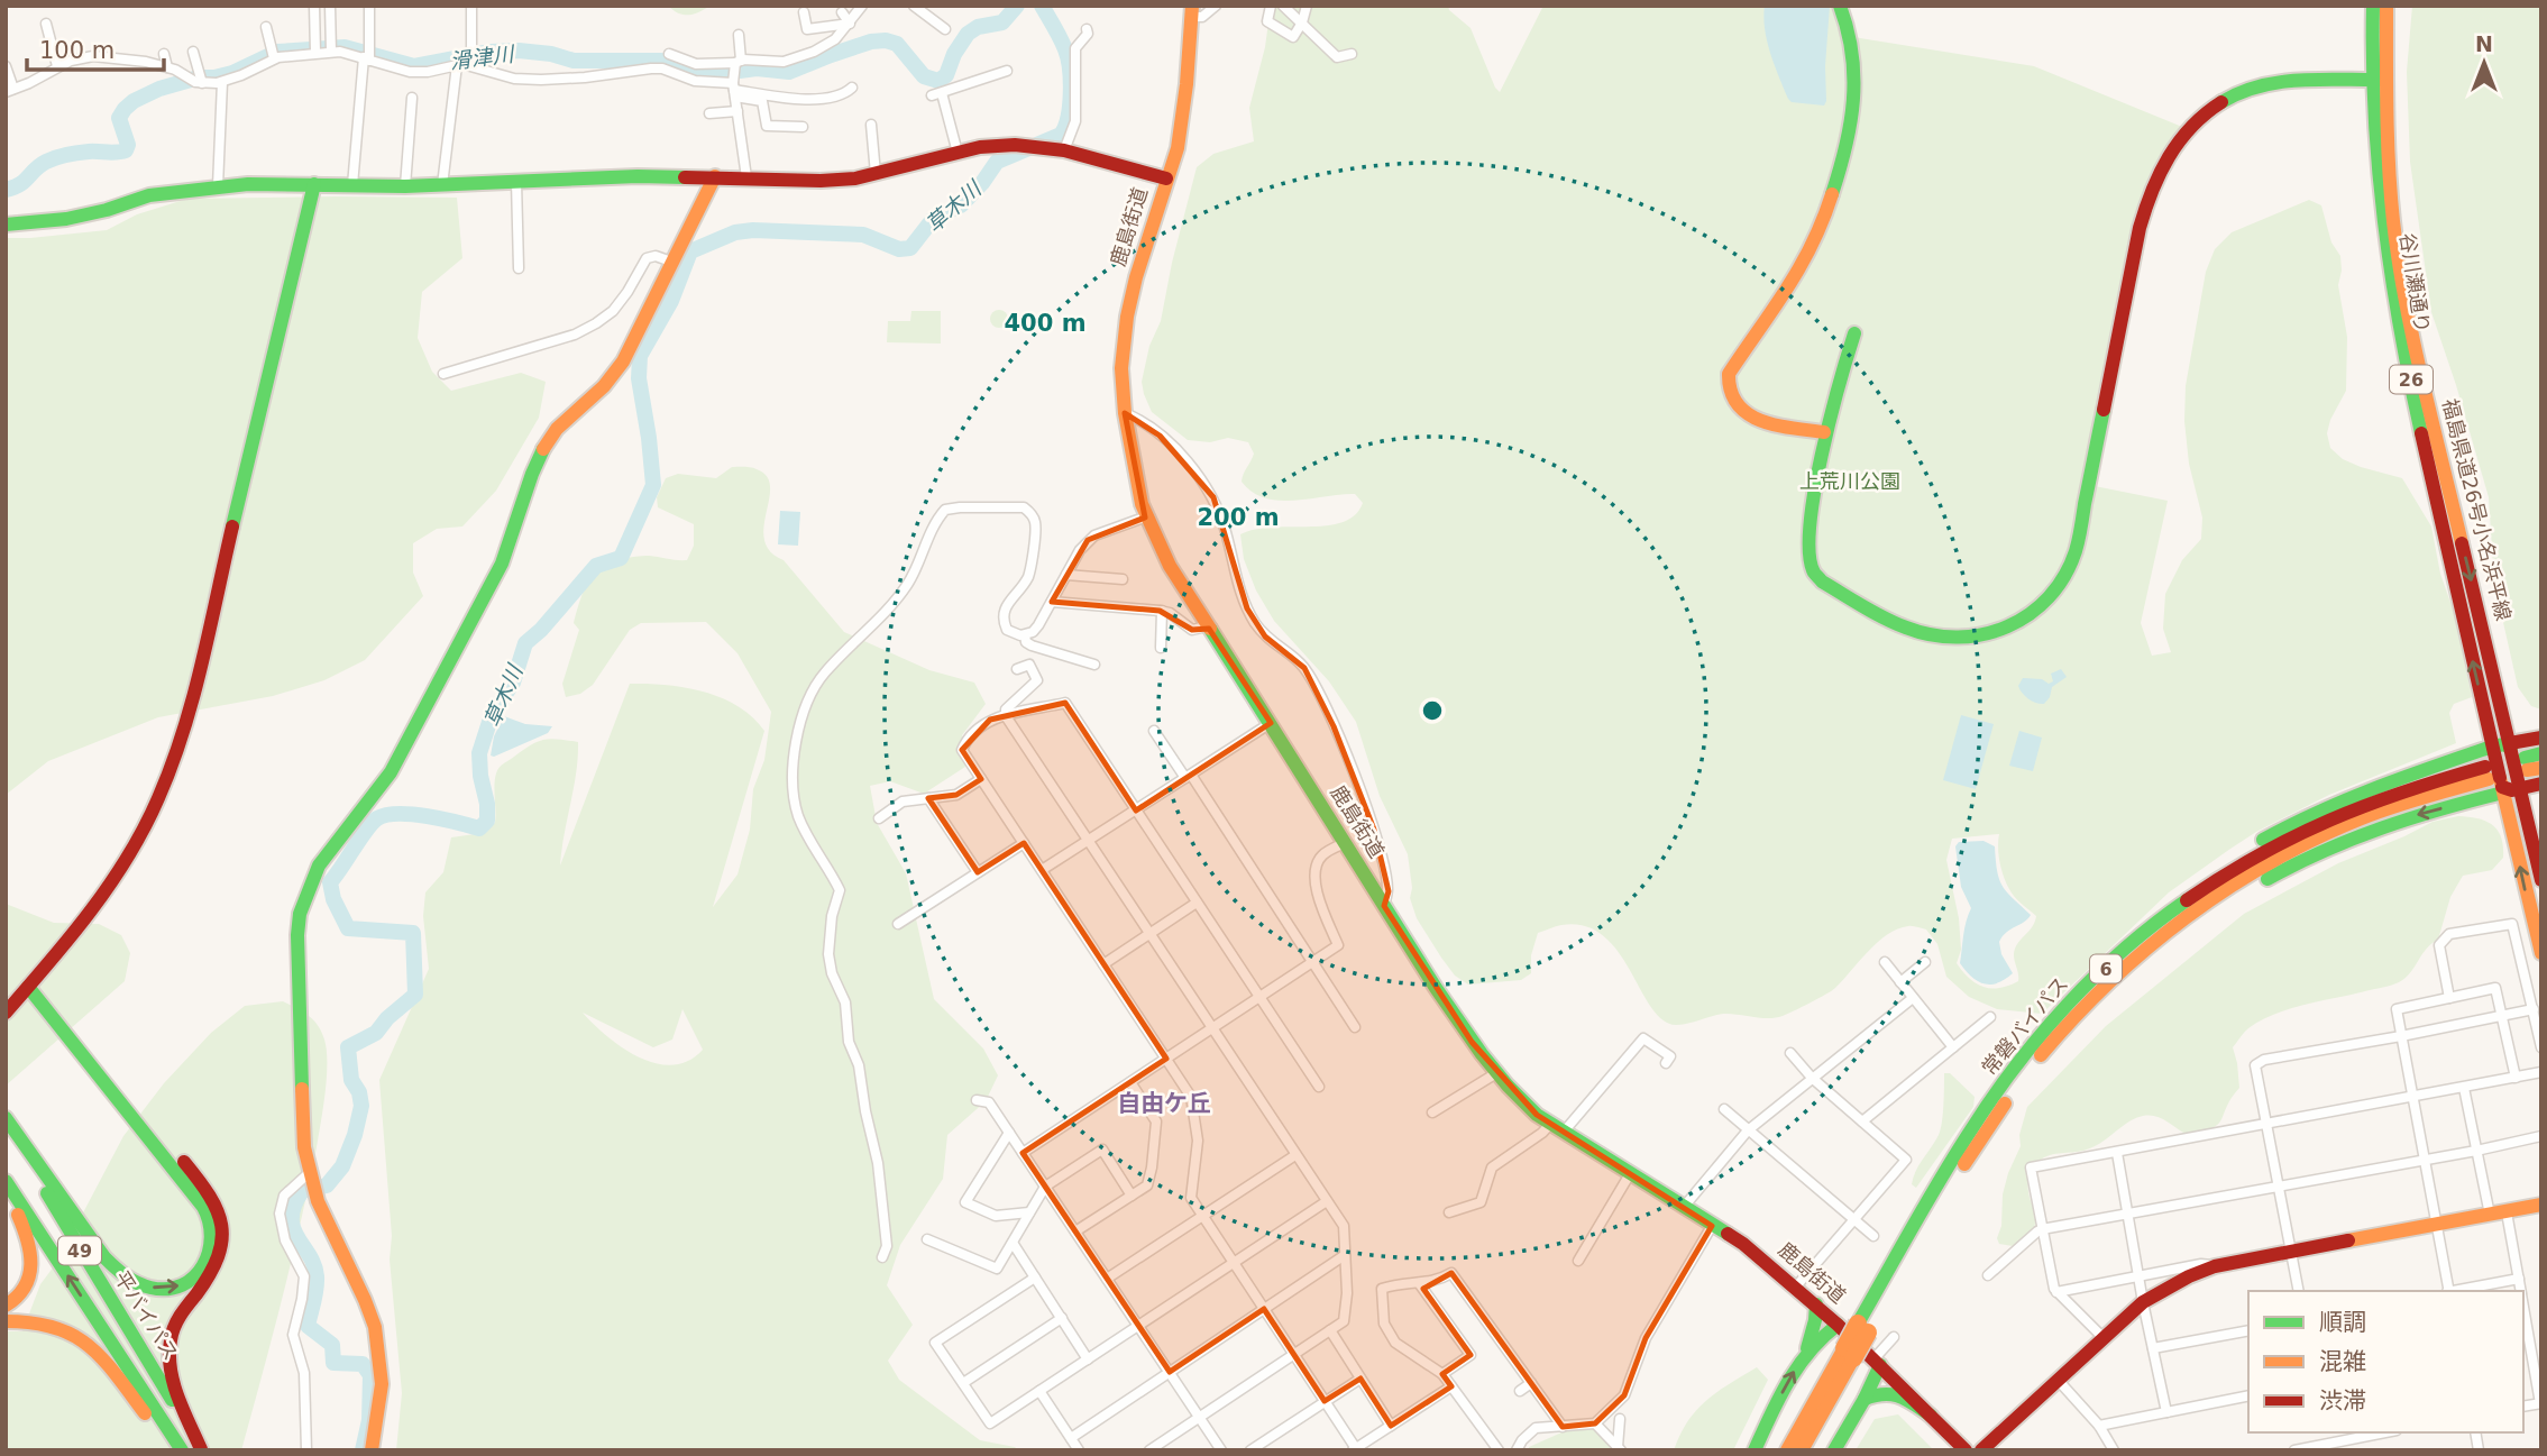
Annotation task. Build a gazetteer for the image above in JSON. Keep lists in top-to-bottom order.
{
  "streets": {
    "main road": [
      "鹿島街道",
      "谷川瀬通り",
      "26",
      "6",
      "常磐バイパス",
      "49",
      "平バイパス"
    ]
  },
  "crossings": [
    ["谷川瀬通り", "26"],
    ["26", "常磐バイパス"]
  ],
  "districts": ["自由ケ丘"],
  "water": ["滑津川", "草木川"],
  "parks": ["上荒川公園"],
  "legend": ["順調", "混雑", "渋滞"],
  "scale_bar": "100 m",
  "north": "top",
  "rings": ["400 m", "200 m"]
}
